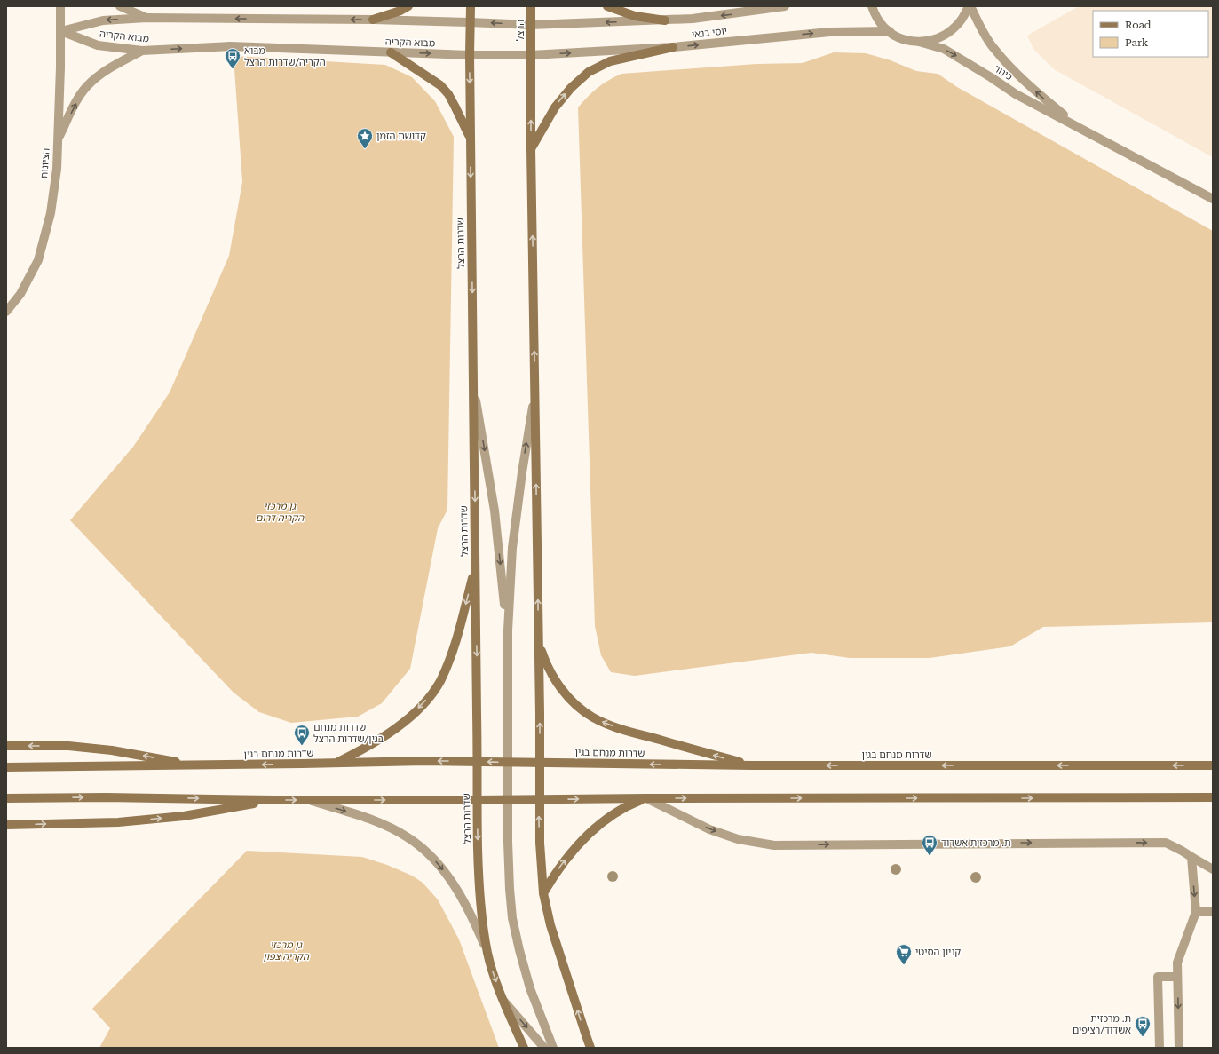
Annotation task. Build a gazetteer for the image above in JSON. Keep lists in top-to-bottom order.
{
  "streets": {
    "main road": ["הרצל", "שדרות הרצל", "שדרות מנחם בגין"],
    "street": [
      "יוסי בנאי",
      "מבוא הקריה",
      "כינור",
      "הציונות"
    ]
  },
  "crossings": [
    ["הרצל", "יוסי בנאי"],
    ["הרצל", "מבוא הקריה"],
    ["יוסי בנאי", "מבוא הקריה"],
    ["יוסי בנאי", "כינור"],
    ["מבוא הקריה", "הציונות"],
    ["מבוא הקריה", "שדרות הרצל"],
    ["שדרות הרצל", "שדרות מנחם בגין"]
  ],
  "parks": ["גן מרכזי הקריה דרום", "גן מרכזי הקריה צפון"],
  "places": {
    "bus stop": [
      "מבוא הקריה/שדרות הרצל",
      "שדרות מנחם בגין/שדרות הרצל",
      "ת. מרכזית אשדוד",
      "ת. מרכזית אשדוד/רציפים"
    ],
    "place": ["קדושת הזמן"],
    "supermarket": ["קניון הסיטי"]
  },
  "legend": ["Road", "Park"]
}
